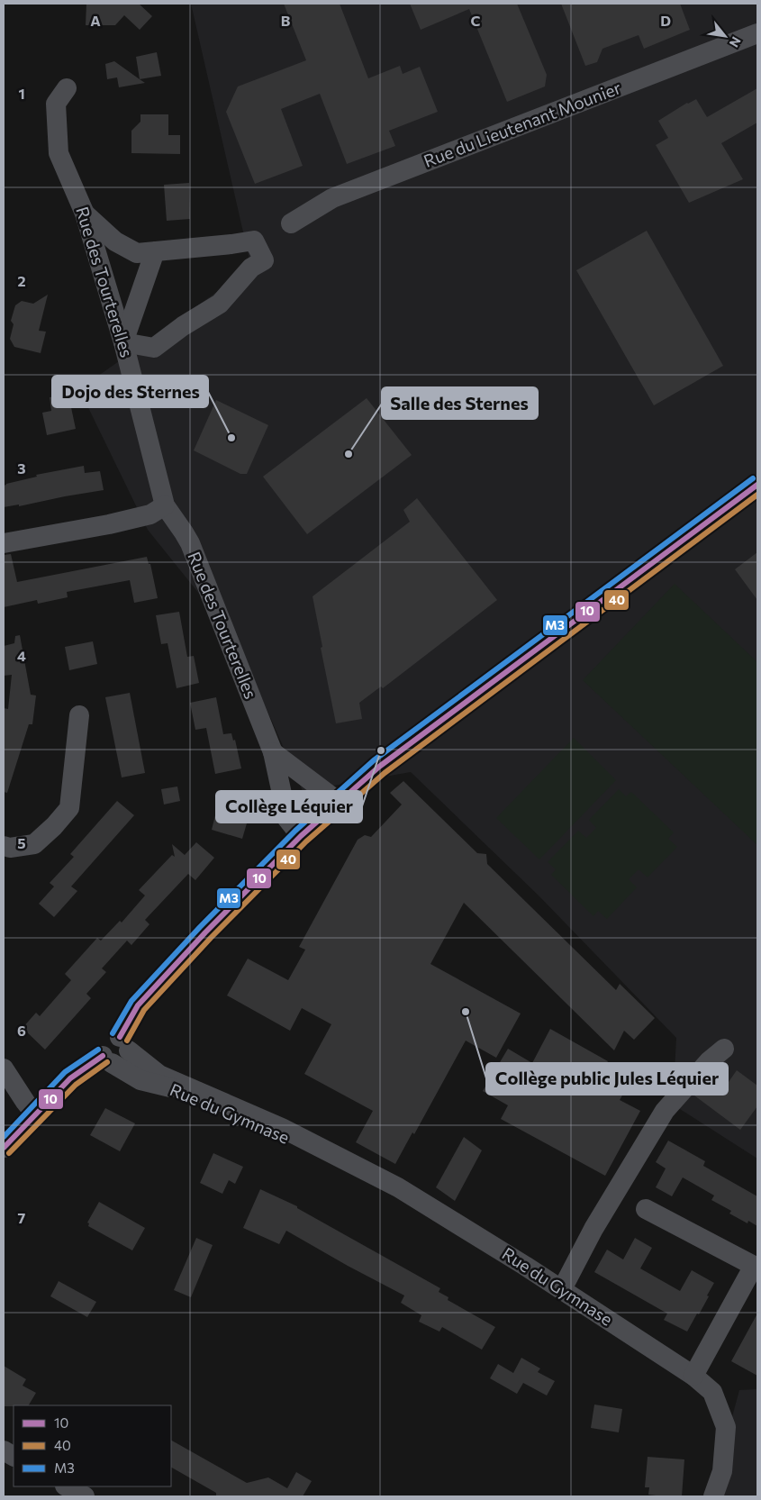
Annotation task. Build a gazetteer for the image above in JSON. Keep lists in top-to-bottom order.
{
  "streets": {
    "street": ["Rue du Lieutenant Mounier", "Rue des Tourterelles", "Rue du Gymnase"]
  },
  "places": [
    "Dojo des Sternes",
    "Salle des Sternes",
    "Collège Léquier",
    "Collège public Jules Léquier"
  ],
  "lines": ["transit line M3", "transit line 10", "transit line 40"],
  "legend": ["10", "40", "M3"],
  "north": "bottom right",
  "grid": {
    "columns": [
      "A",
      "B",
      "C",
      "D"
    ],
    "rows": [
      "1",
      "2",
      "3",
      "4",
      "5",
      "6",
      "7"
    ]
  }
}
